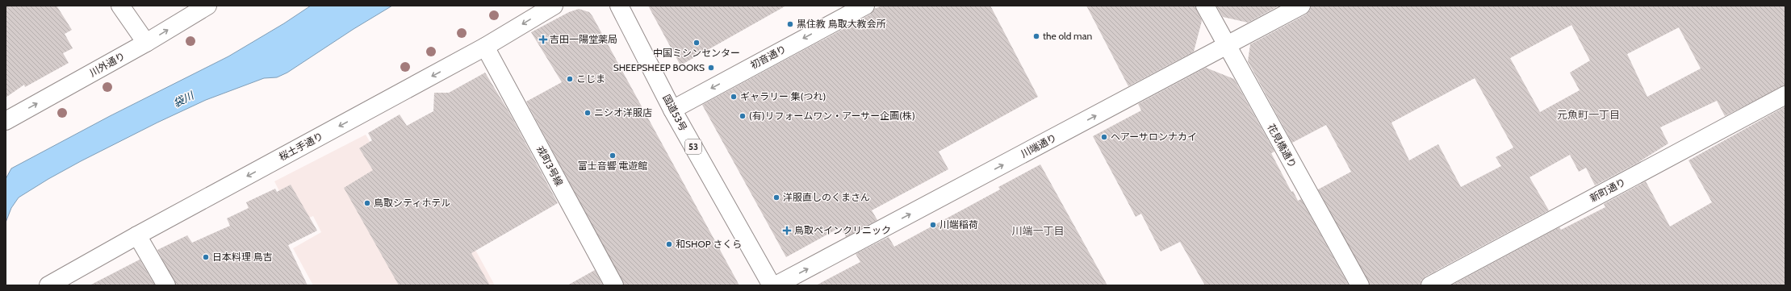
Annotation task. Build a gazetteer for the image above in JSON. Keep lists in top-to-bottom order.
{
  "streets": {
    "main road": [
      "初音通り",
      "川外通り",
      "国道53号",
      "川端通り",
      "花見橋通り",
      "桜土手通り",
      "53",
      "戎町3号線",
      "新町通り"
    ]
  },
  "crossings": [
    ["初音通り", "国道53号"],
    ["川端通り", "花見橋通り"],
    ["桜土手通り", "戎町3号線"]
  ],
  "one_way": [
    "初音通り",
    "川外通り",
    "川端通り",
    "桜土手通り"
  ],
  "districts": ["元魚町一丁目", "川端一丁目"],
  "water": ["袋川"],
  "places": {
    "other": [
      "黒住教 鳥取大教会所",
      "the old man",
      "中国ミシンセンター",
      "SHEEPSHEEP BOOKS",
      "こじま",
      "ギャラリー 集(つれ)",
      "ニシオ洋服店",
      "(有)リフォームワン・アーサー企画(株)",
      "ヘアーサロンナカイ",
      "富士音響 電遊館",
      "洋服直しのくまさん",
      "鳥取シティホテル",
      "川端稲荷",
      "和SHOP さくら",
      "日本料理 鳥吉"
    ],
    "health": ["吉田一陽堂薬局", "鳥取ペインクリニック"]
  }
}
